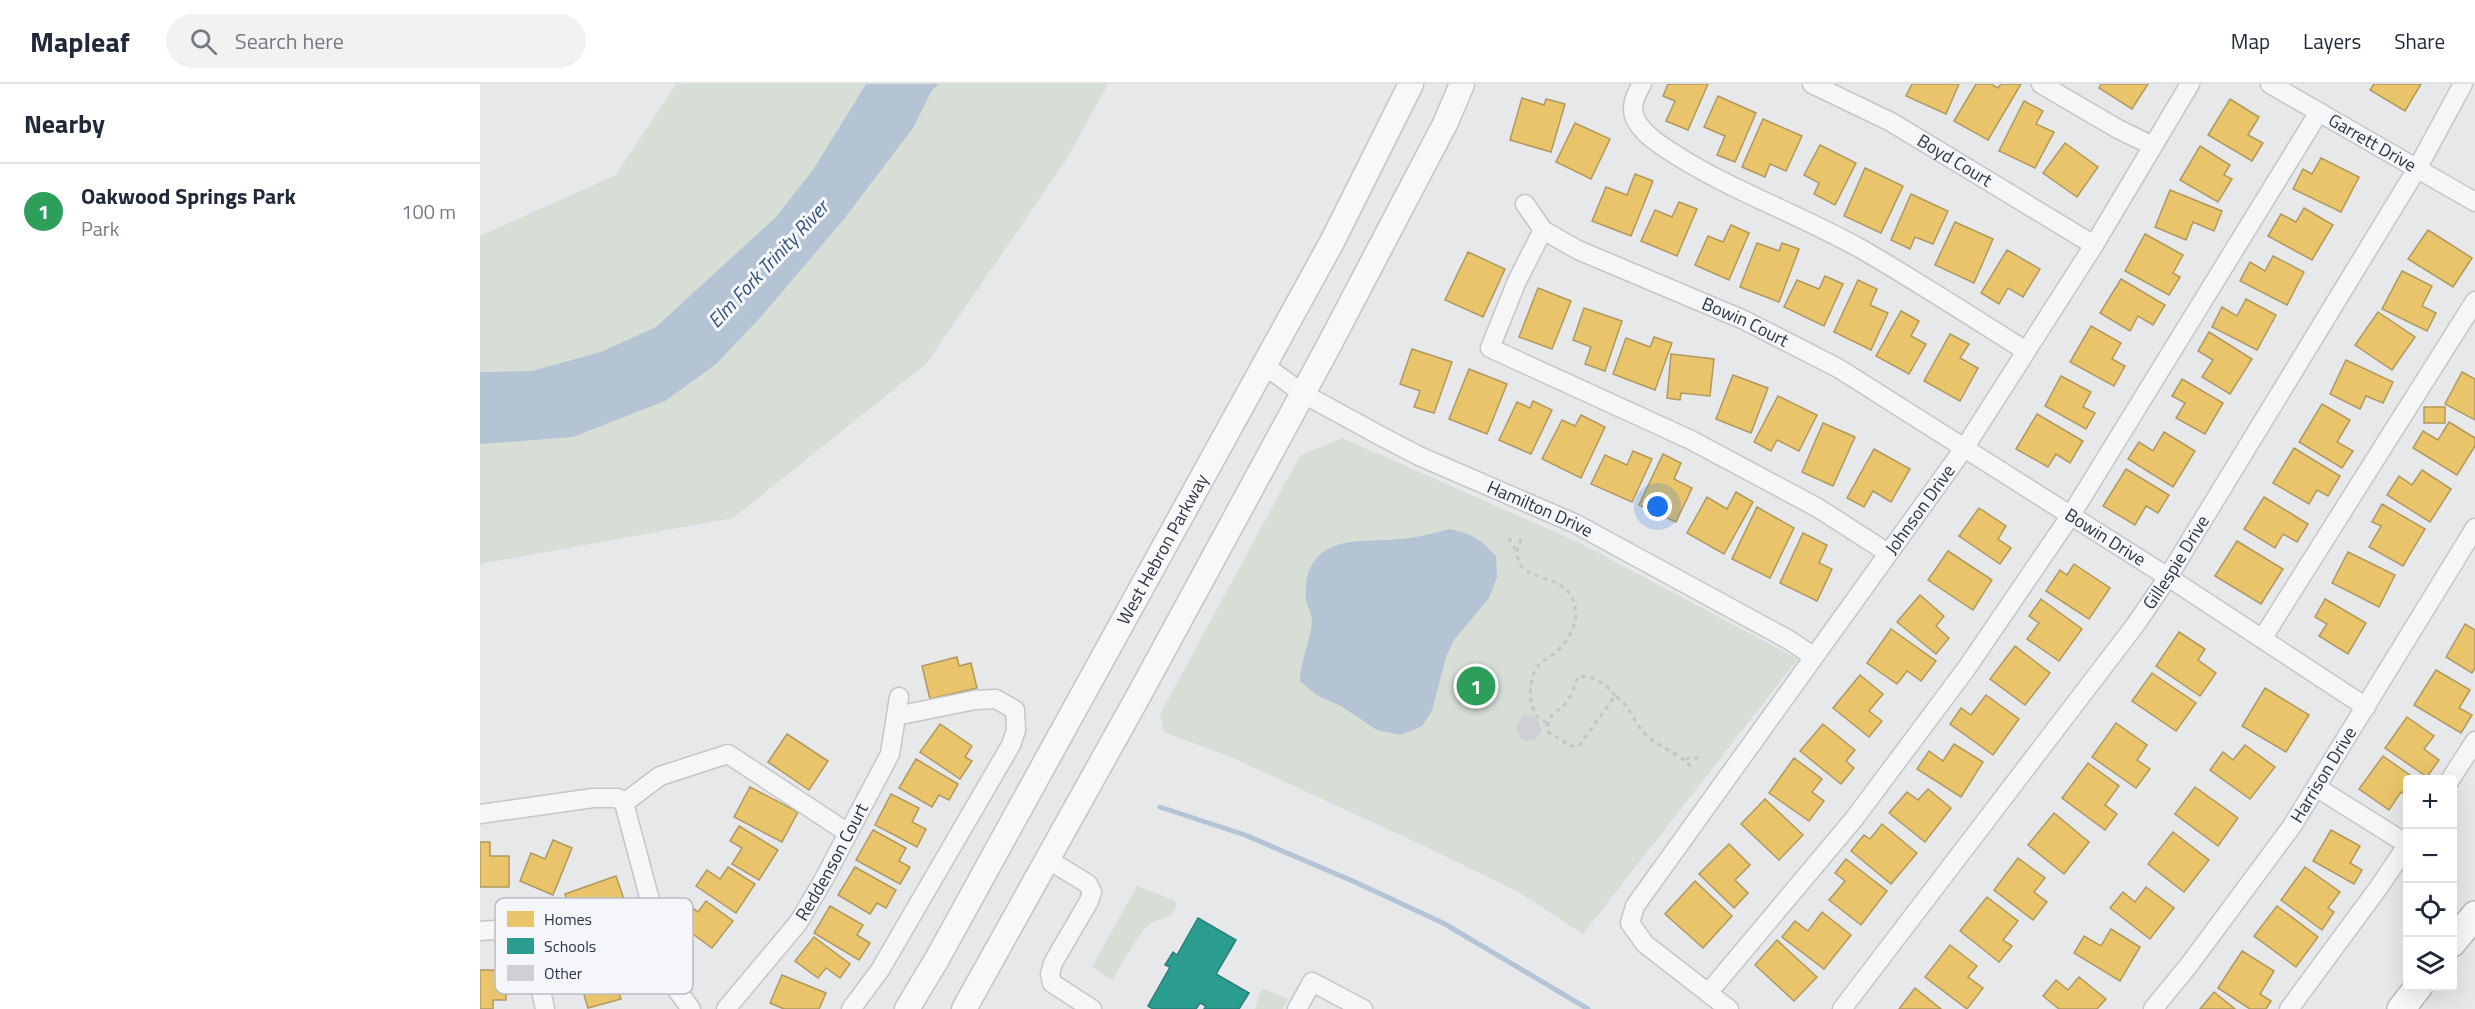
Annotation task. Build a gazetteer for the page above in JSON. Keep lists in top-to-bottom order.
{
  "streets": {
    "main road": ["West Hebron Parkway"],
    "street": [
      "Garrett Drive",
      "Boyd Court",
      "Bowin Court",
      "Hamilton Drive",
      "Johnson Drive",
      "Bowin Drive",
      "Gillespie Drive",
      "Harrison Drive",
      "Reddenson Court"
    ]
  },
  "crossings": [
    ["Garrett Drive", "Gillespie Drive"],
    ["Boyd Court", "Johnson Drive"],
    ["Bowin Court", "Johnson Drive"],
    ["Bowin Court", "Bowin Drive"],
    ["Hamilton Drive", "Johnson Drive"],
    ["Hamilton Drive", "West Hebron Parkway"],
    ["Johnson Drive", "Bowin Drive"],
    ["Bowin Drive", "Gillespie Drive"],
    ["Bowin Drive", "Harrison Drive"]
  ],
  "water": ["Elm Fork Trinity River"],
  "legend": ["Homes", "Schools", "Other"],
  "page": {
    "header": "Mapleaf",
    "search": "Search here",
    "nav": ["Map", "Layers", "Share"],
    "heading": "Nearby",
    "list": [
      {
        "mark": "1",
        "name": "Oakwood Springs Park",
        "note": "Park",
        "value": "100 m"
      }
    ],
    "pins": "1",
    "map_buttons": ["+", "−"]
  }
}
